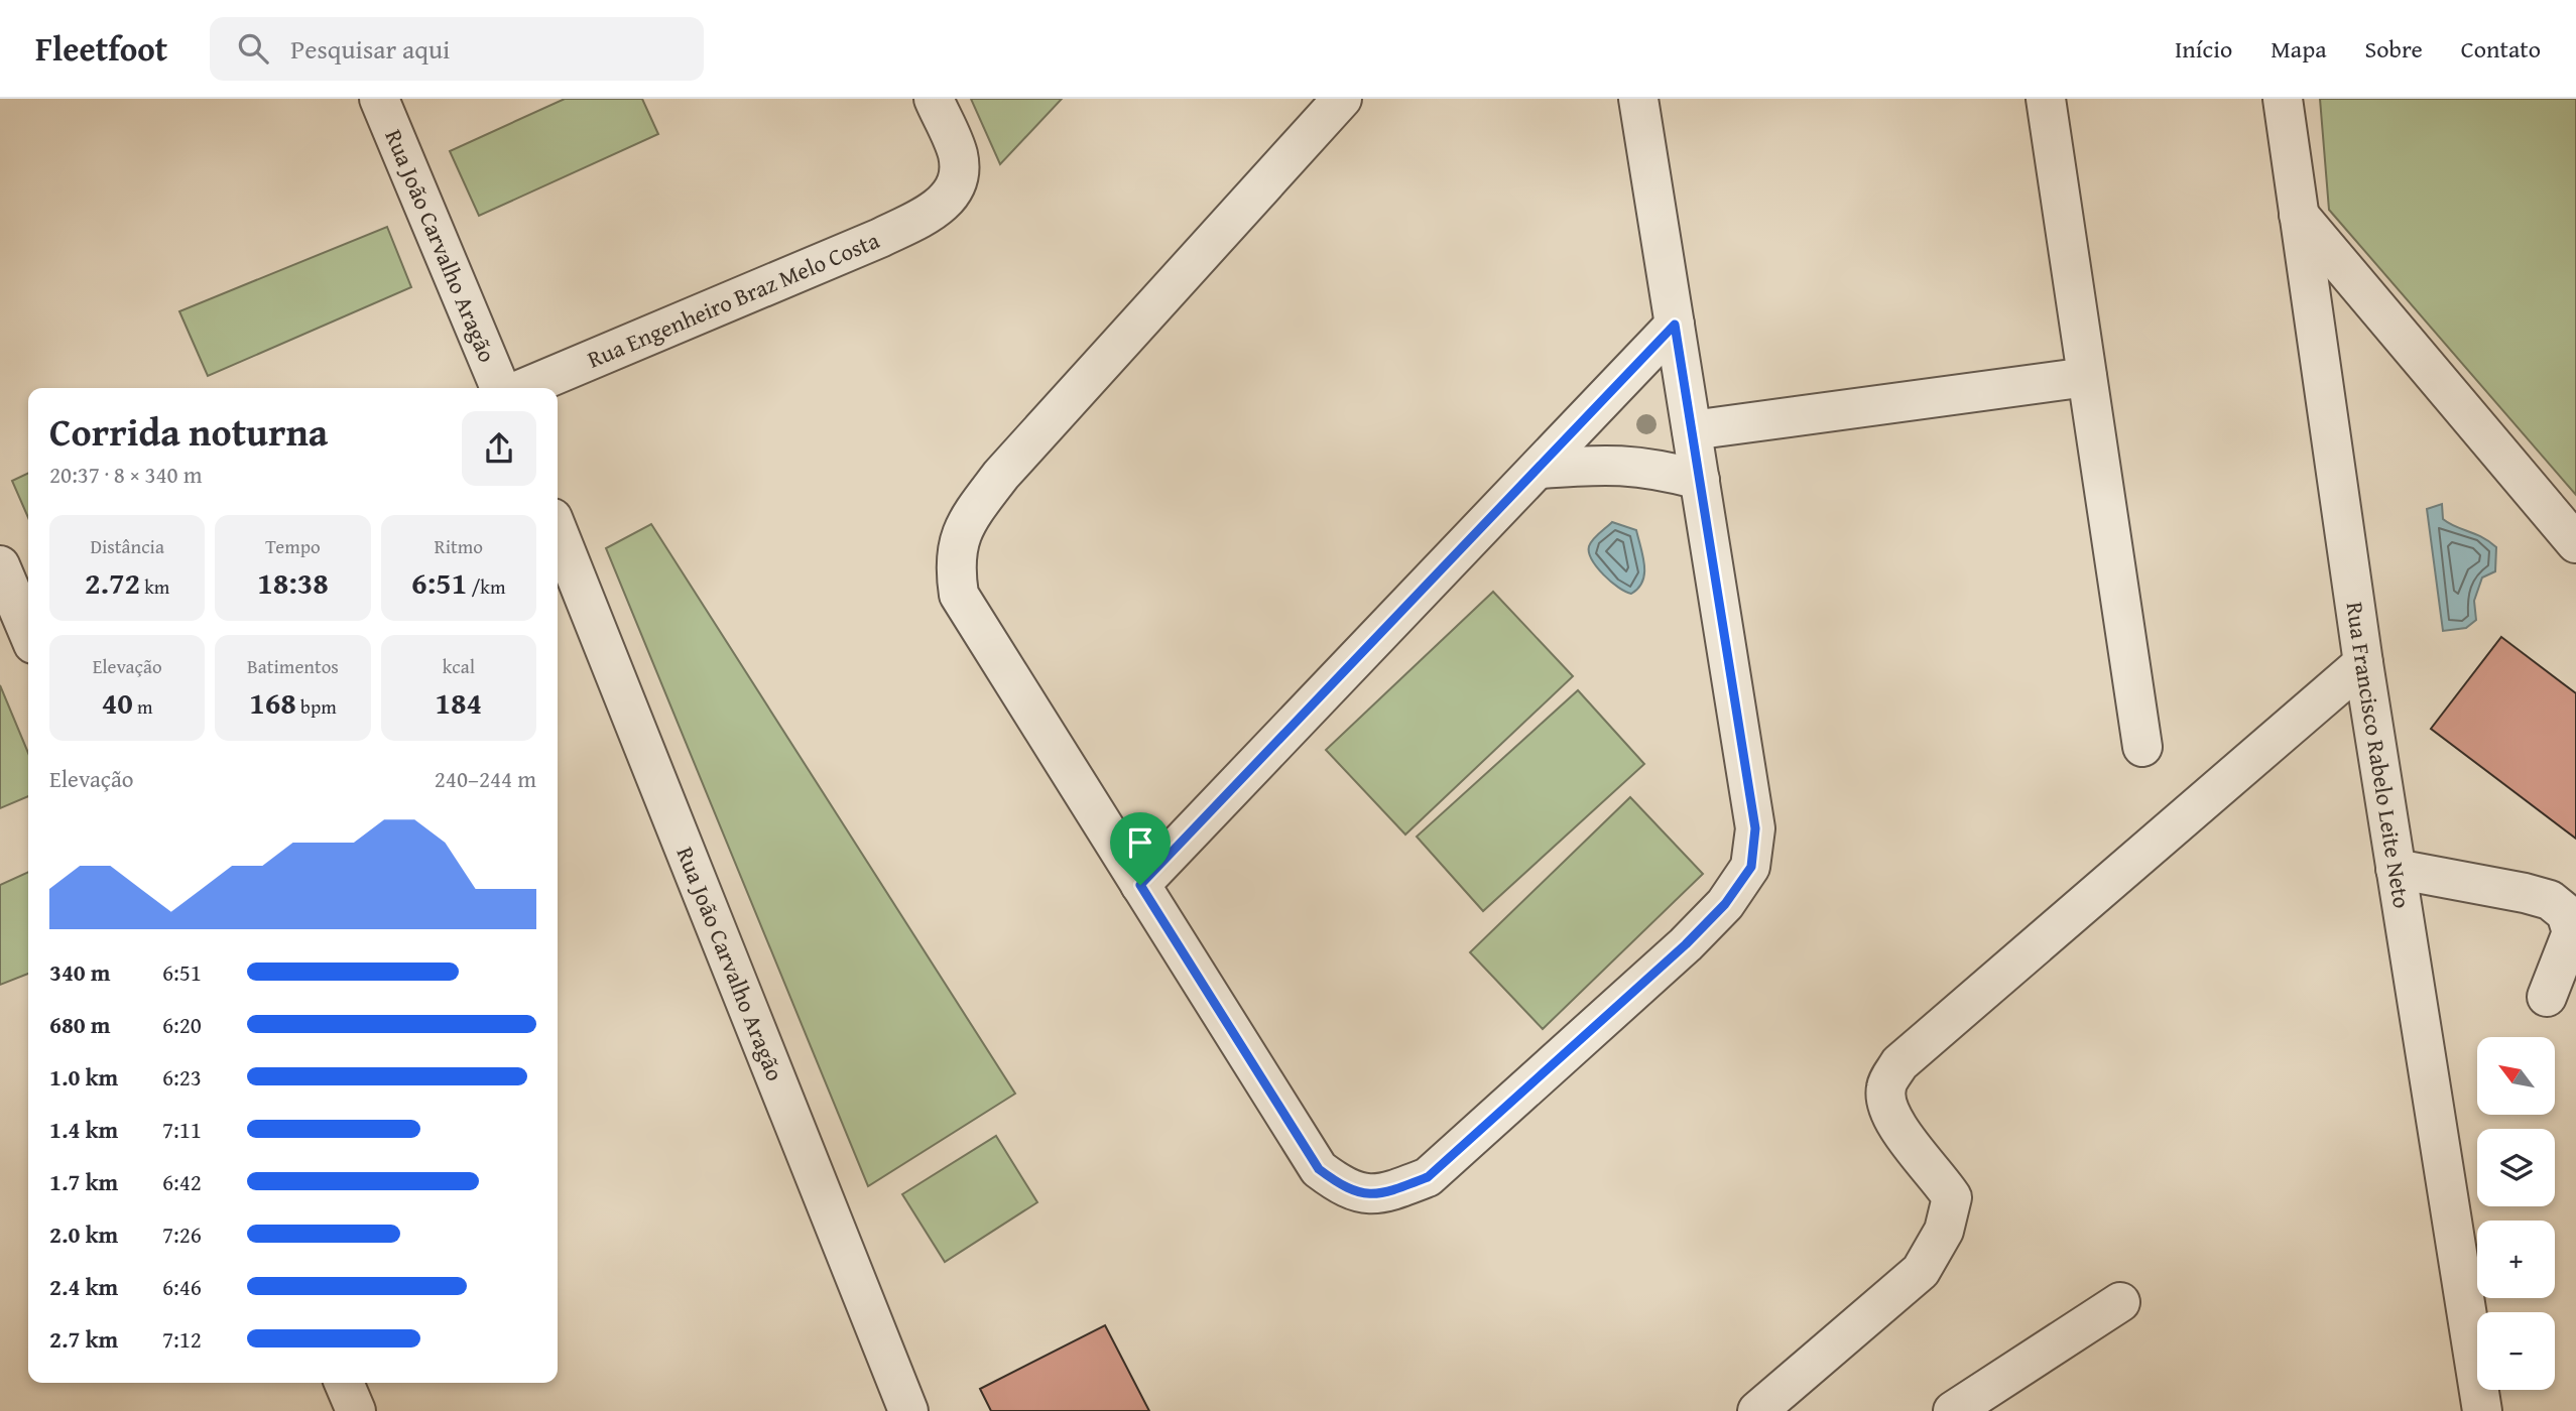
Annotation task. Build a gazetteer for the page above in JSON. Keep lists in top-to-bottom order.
{
  "streets": {
    "street": ["Rua João Carvalho Aragão", "Rua Engenheiro Braz Melo Costa", "Rua Francisco Rabelo Leite Neto"]
  },
  "north": "top left",
  "page": {
    "header": "Fleetfoot",
    "search": "Pesquisar aqui",
    "nav": [
      "Início",
      "Mapa",
      "Sobre",
      "Contato"
    ],
    "heading": ["Corrida noturna", "20:37 · 8 × 340 m"],
    "stats": [
      ["Distância", "2.72 km"],
      ["Tempo", "18:38"],
      ["Ritmo", "6:51 /km"],
      ["Elevação", "40 m"],
      ["Batimentos", "168 bpm"],
      ["kcal", "184"]
    ],
    "chart": ["Elevação", "240–244 m"],
    "list": [
      {
        "name": "340 m",
        "note": "6:51"
      },
      {
        "name": "680 m",
        "note": "6:20"
      },
      {
        "name": "1.0 km",
        "note": "6:23"
      },
      {
        "name": "1.4 km",
        "note": "7:11"
      },
      {
        "name": "1.7 km",
        "note": "6:42"
      },
      {
        "name": "2.0 km",
        "note": "7:26"
      },
      {
        "name": "2.4 km",
        "note": "6:46"
      },
      {
        "name": "2.7 km",
        "note": "7:12"
      }
    ],
    "map_buttons": ["+", "−"]
  }
}
